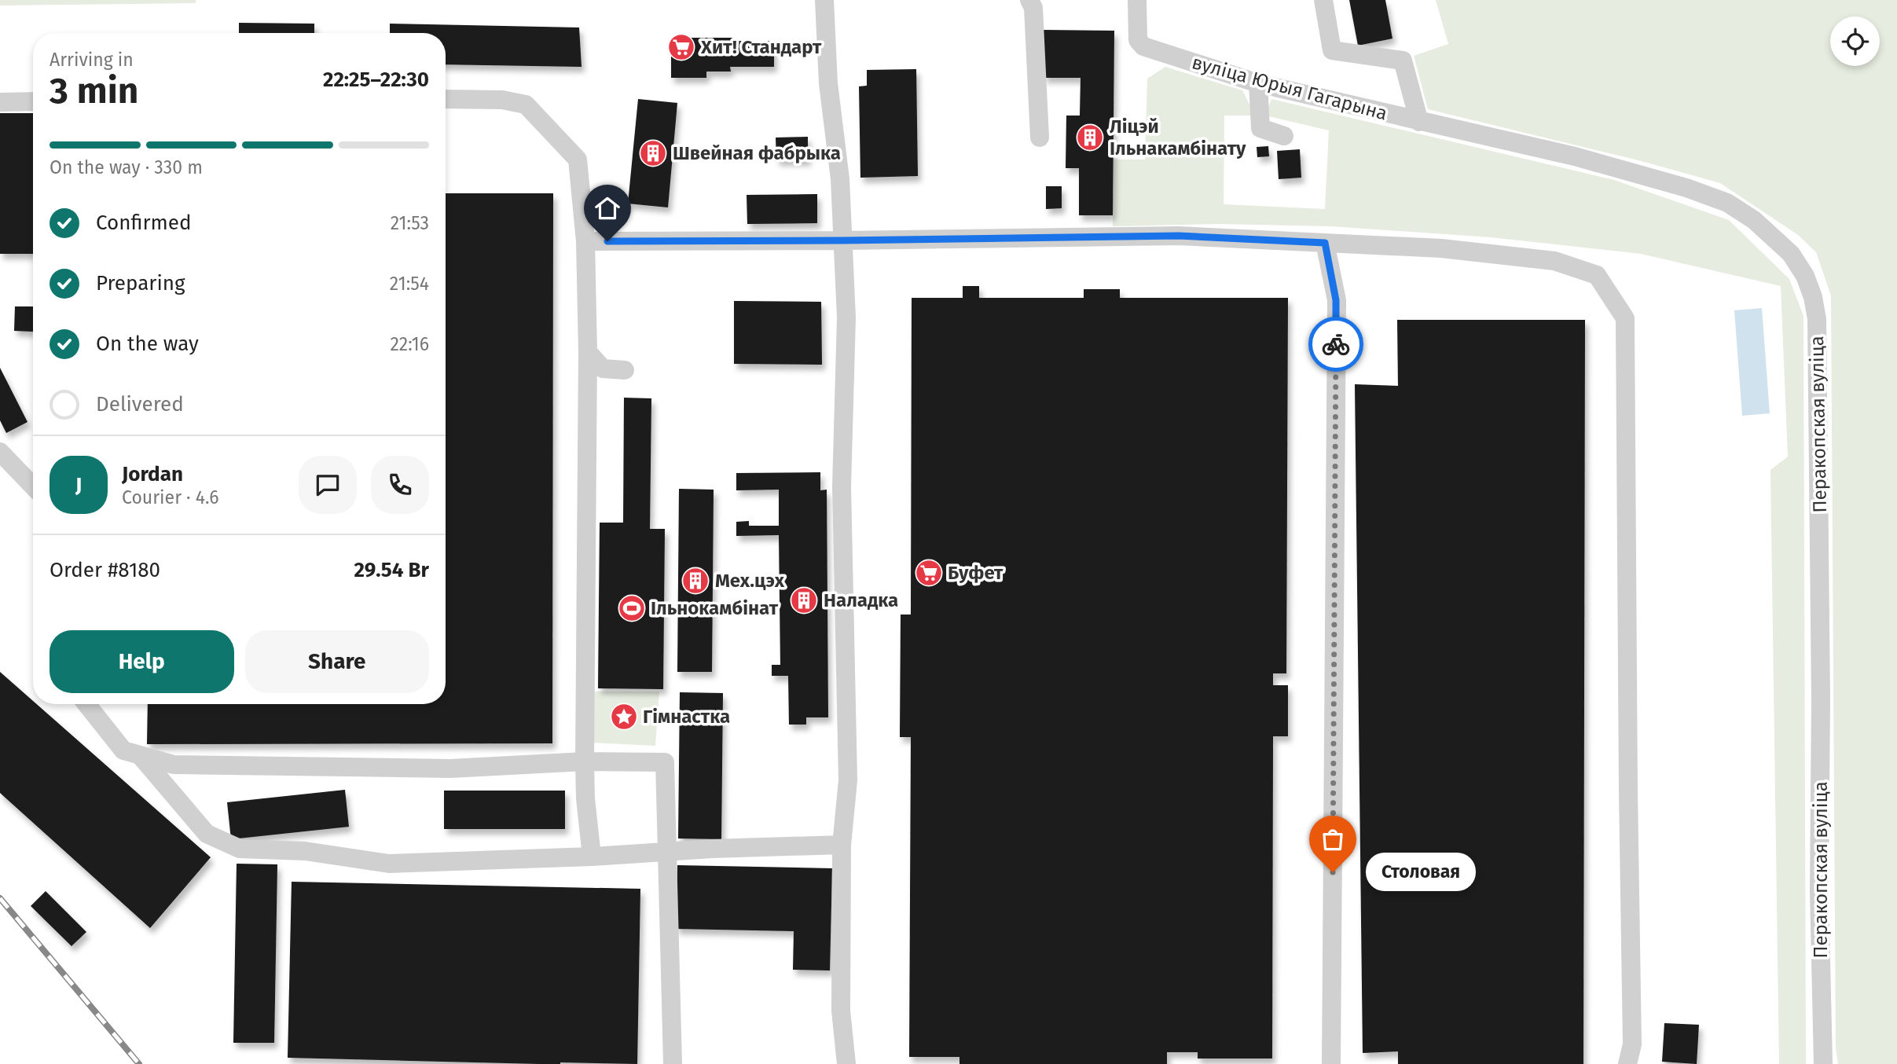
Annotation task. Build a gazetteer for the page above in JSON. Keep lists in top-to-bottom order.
{
  "streets": {
    "street": ["вуліца Юрыя Гагарына", "Перакопская вуліца"]
  },
  "crossings": [
    ["вуліца Юрыя Гагарына", "Перакопская вуліца"]
  ],
  "places": {
    "supermarket": ["Хит! Стандарт", "Буфет"],
    "building": [
      "Ліцэй Ільнакамбінату",
      "Швейная фабрыка",
      "Мех.цэх",
      "Наладка"
    ],
    "sports": ["Ільнокамбінат"],
    "place": ["Гімнастка"],
    "other": ["Столовая"]
  },
  "page": {
    "heading": ["3 min", "Arriving in", "22:25–22:30"],
    "panel": [
      "Jordan",
      "Courier · 4.6",
      "Order #8180",
      "29.54 Br"
    ],
    "bar": "On the way · 330 m",
    "list": [
      ["Confirmed", "21:53"],
      ["Preparing", "21:54"],
      ["On the way", "22:16"],
      "Delivered"
    ],
    "round": "J",
    "buttons": ["Help", "Share"],
    "bubble": "Столовая"
  }
}
